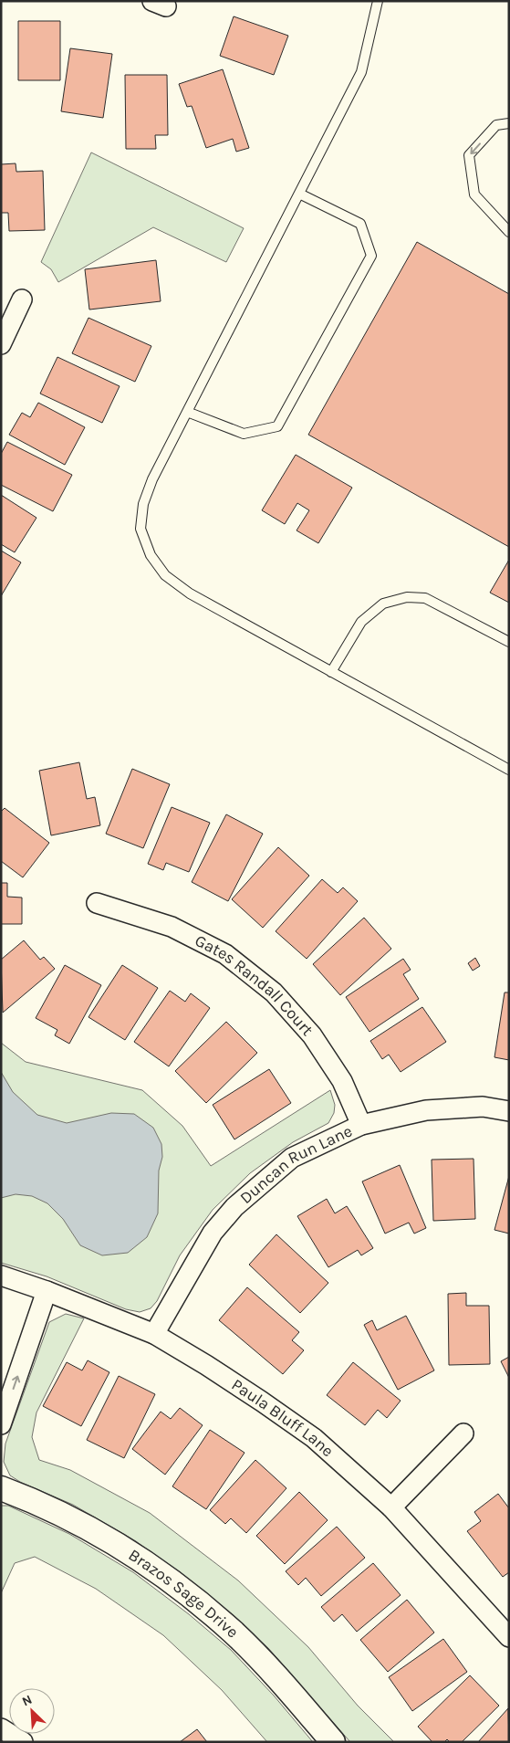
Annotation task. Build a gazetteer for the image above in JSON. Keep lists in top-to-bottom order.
{
  "streets": {
    "street": [
      "Gates Randall Court",
      "Duncan Run Lane",
      "Paula Bluff Lane",
      "Brazos Sage Drive"
    ]
  },
  "crossings": [
    ["Gates Randall Court", "Duncan Run Lane"],
    ["Duncan Run Lane", "Paula Bluff Lane"]
  ],
  "north": "top left"
}
